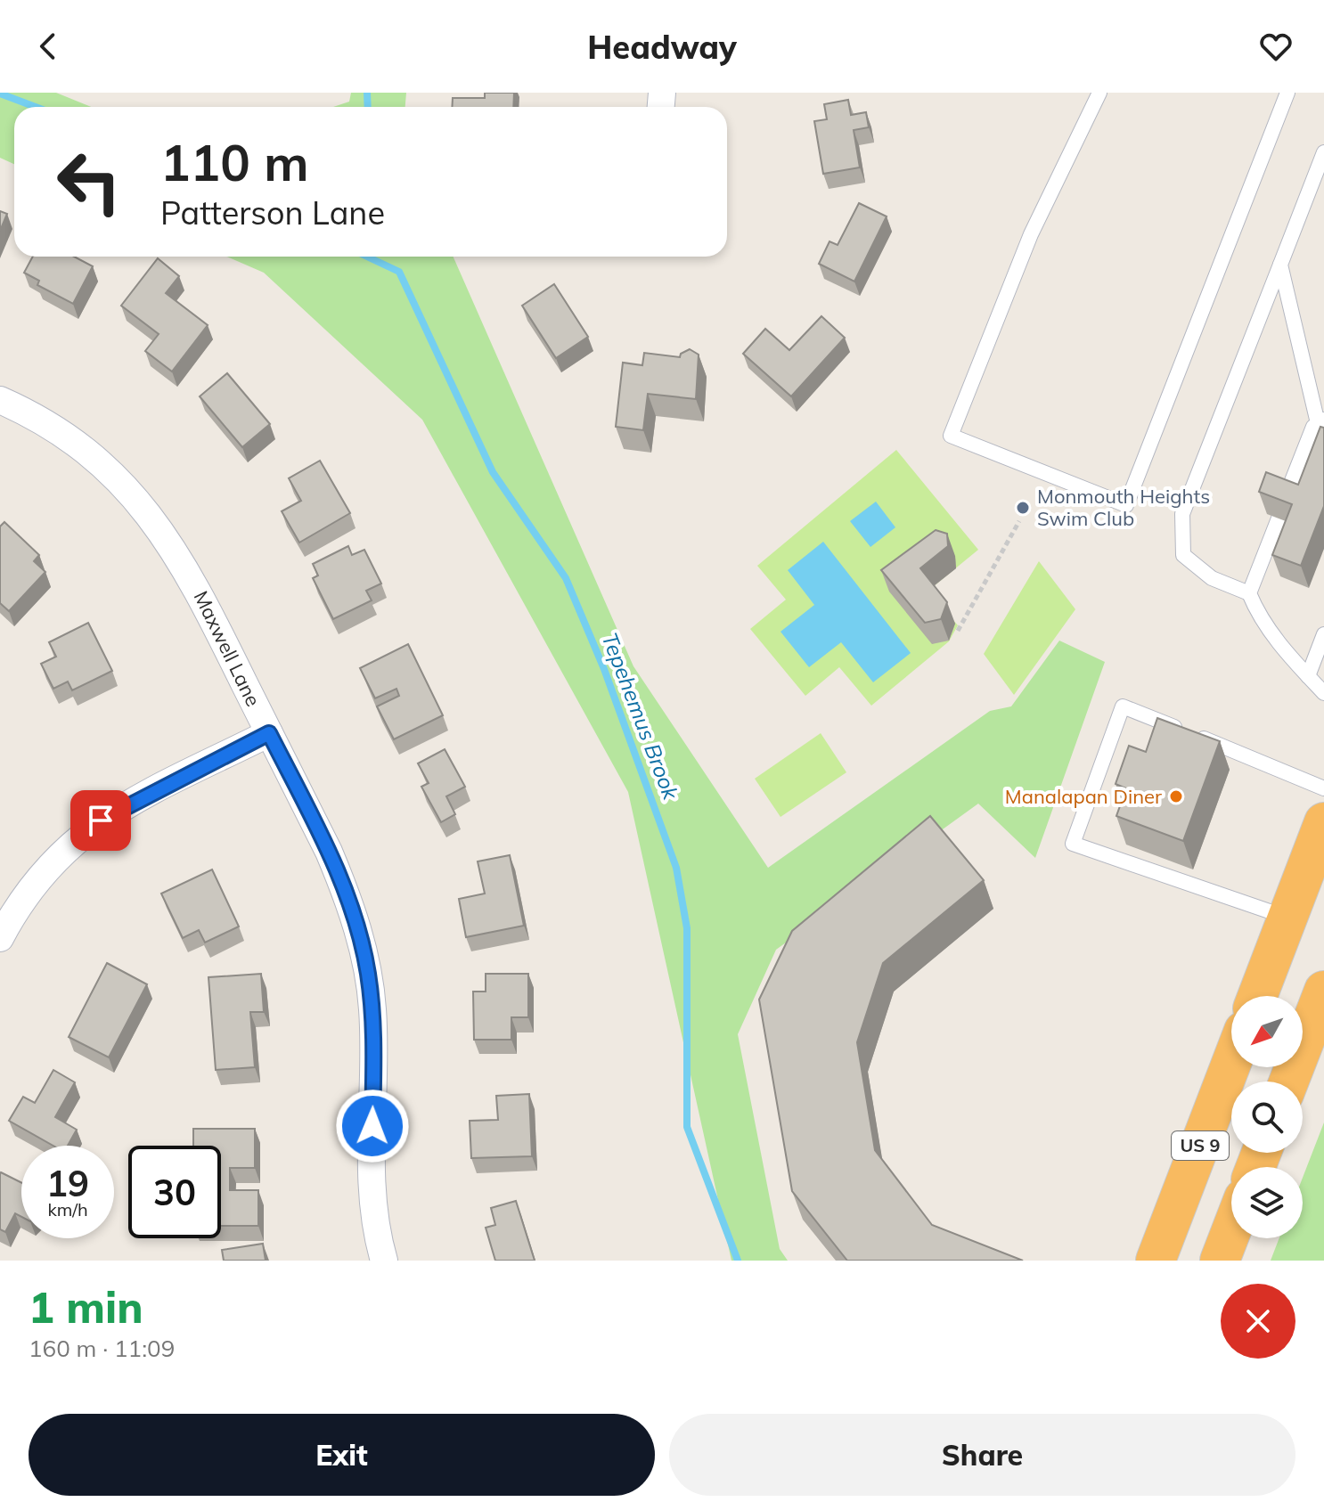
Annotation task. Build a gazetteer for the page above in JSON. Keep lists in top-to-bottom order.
{
  "streets": {
    "highway": ["US 9"],
    "street": ["Maxwell Lane"]
  },
  "water": ["Tepehemus Brook"],
  "places": ["Monmouth Heights Swim Club", "Manalapan Diner"],
  "north": "bottom left",
  "page": {
    "header": "Headway",
    "turn": ["110 m", "Patterson Lane"],
    "speed": "19 km/h",
    "limit": "30",
    "heading": ["1 min", "160 m · 11:09"],
    "buttons": ["Exit", "Share"]
  }
}
